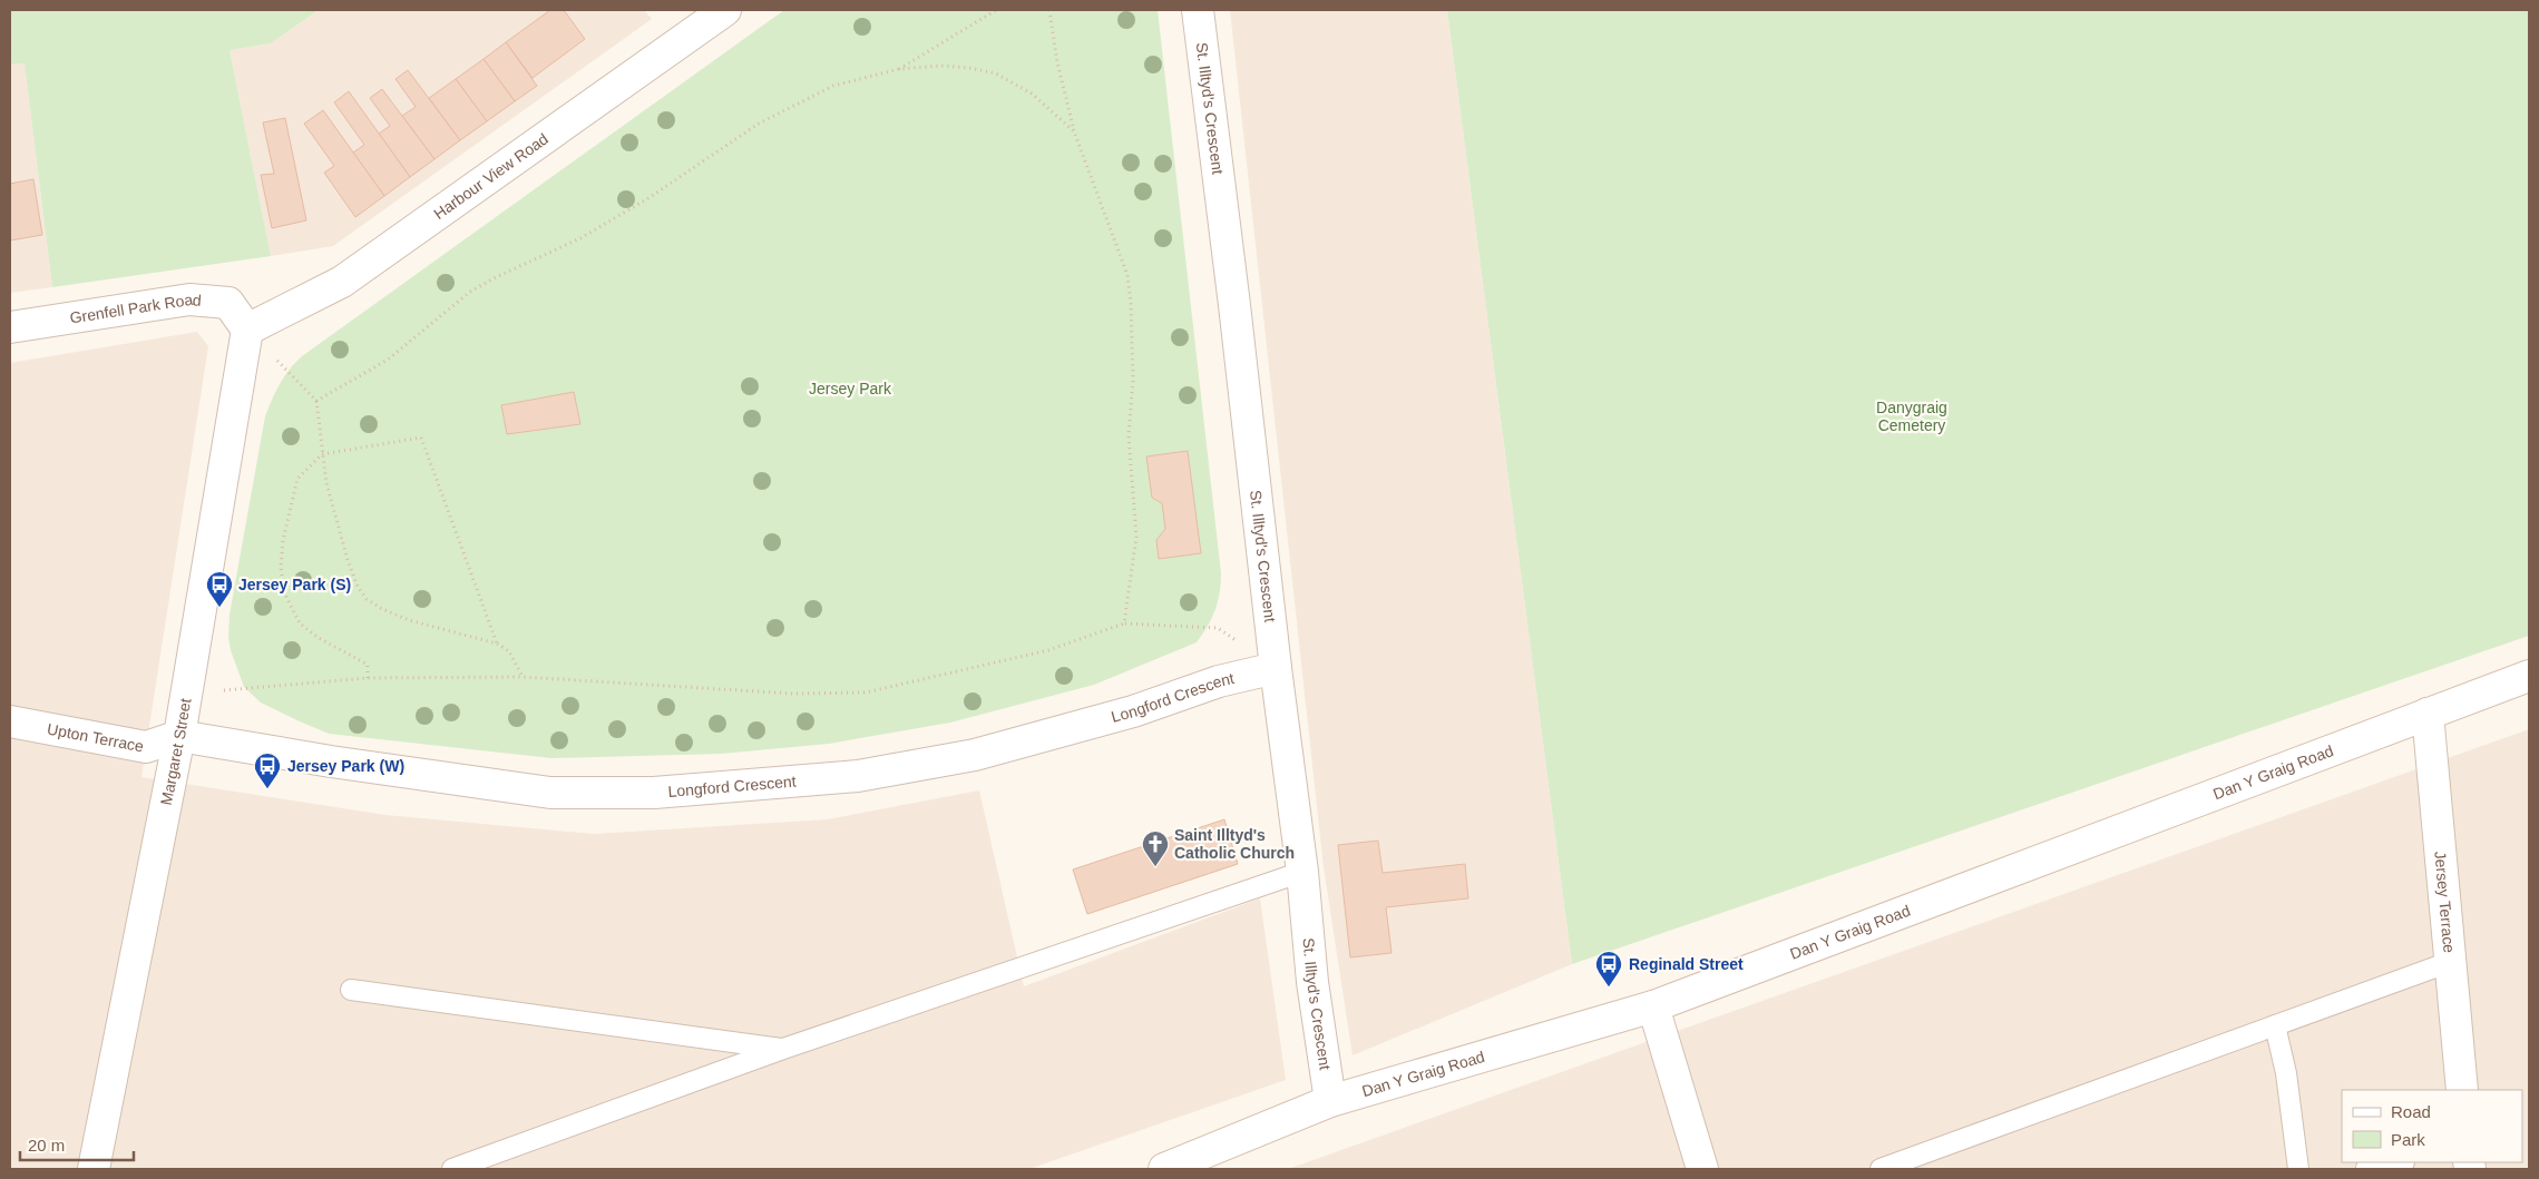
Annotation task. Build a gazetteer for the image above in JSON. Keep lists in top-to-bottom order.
{
  "streets": {
    "street": [
      "St. Illtyd's Crescent",
      "Harbour View Road",
      "Grenfell Park Road",
      "Longford Crescent",
      "Upton Terrace",
      "Margaret Street",
      "Dan Y Graig Road",
      "Jersey Terrace"
    ]
  },
  "crossings": [
    ["St. Illtyd's Crescent", "Longford Crescent"],
    ["St. Illtyd's Crescent", "Dan Y Graig Road"],
    ["Harbour View Road", "Grenfell Park Road"],
    ["Harbour View Road", "Margaret Street"],
    ["Grenfell Park Road", "Margaret Street"],
    ["Longford Crescent", "Upton Terrace"],
    ["Longford Crescent", "Margaret Street"],
    ["Upton Terrace", "Margaret Street"],
    ["Dan Y Graig Road", "Jersey Terrace"]
  ],
  "parks": ["Jersey Park", "Danygraig Cemetery"],
  "places": {
    "bus stop": ["Jersey Park (S)", "Jersey Park (W)", "Reginald Street"],
    "church": ["Saint Illtyd's Catholic Church"]
  },
  "legend": ["Road", "Park"],
  "scale_bar": "20 m"
}
